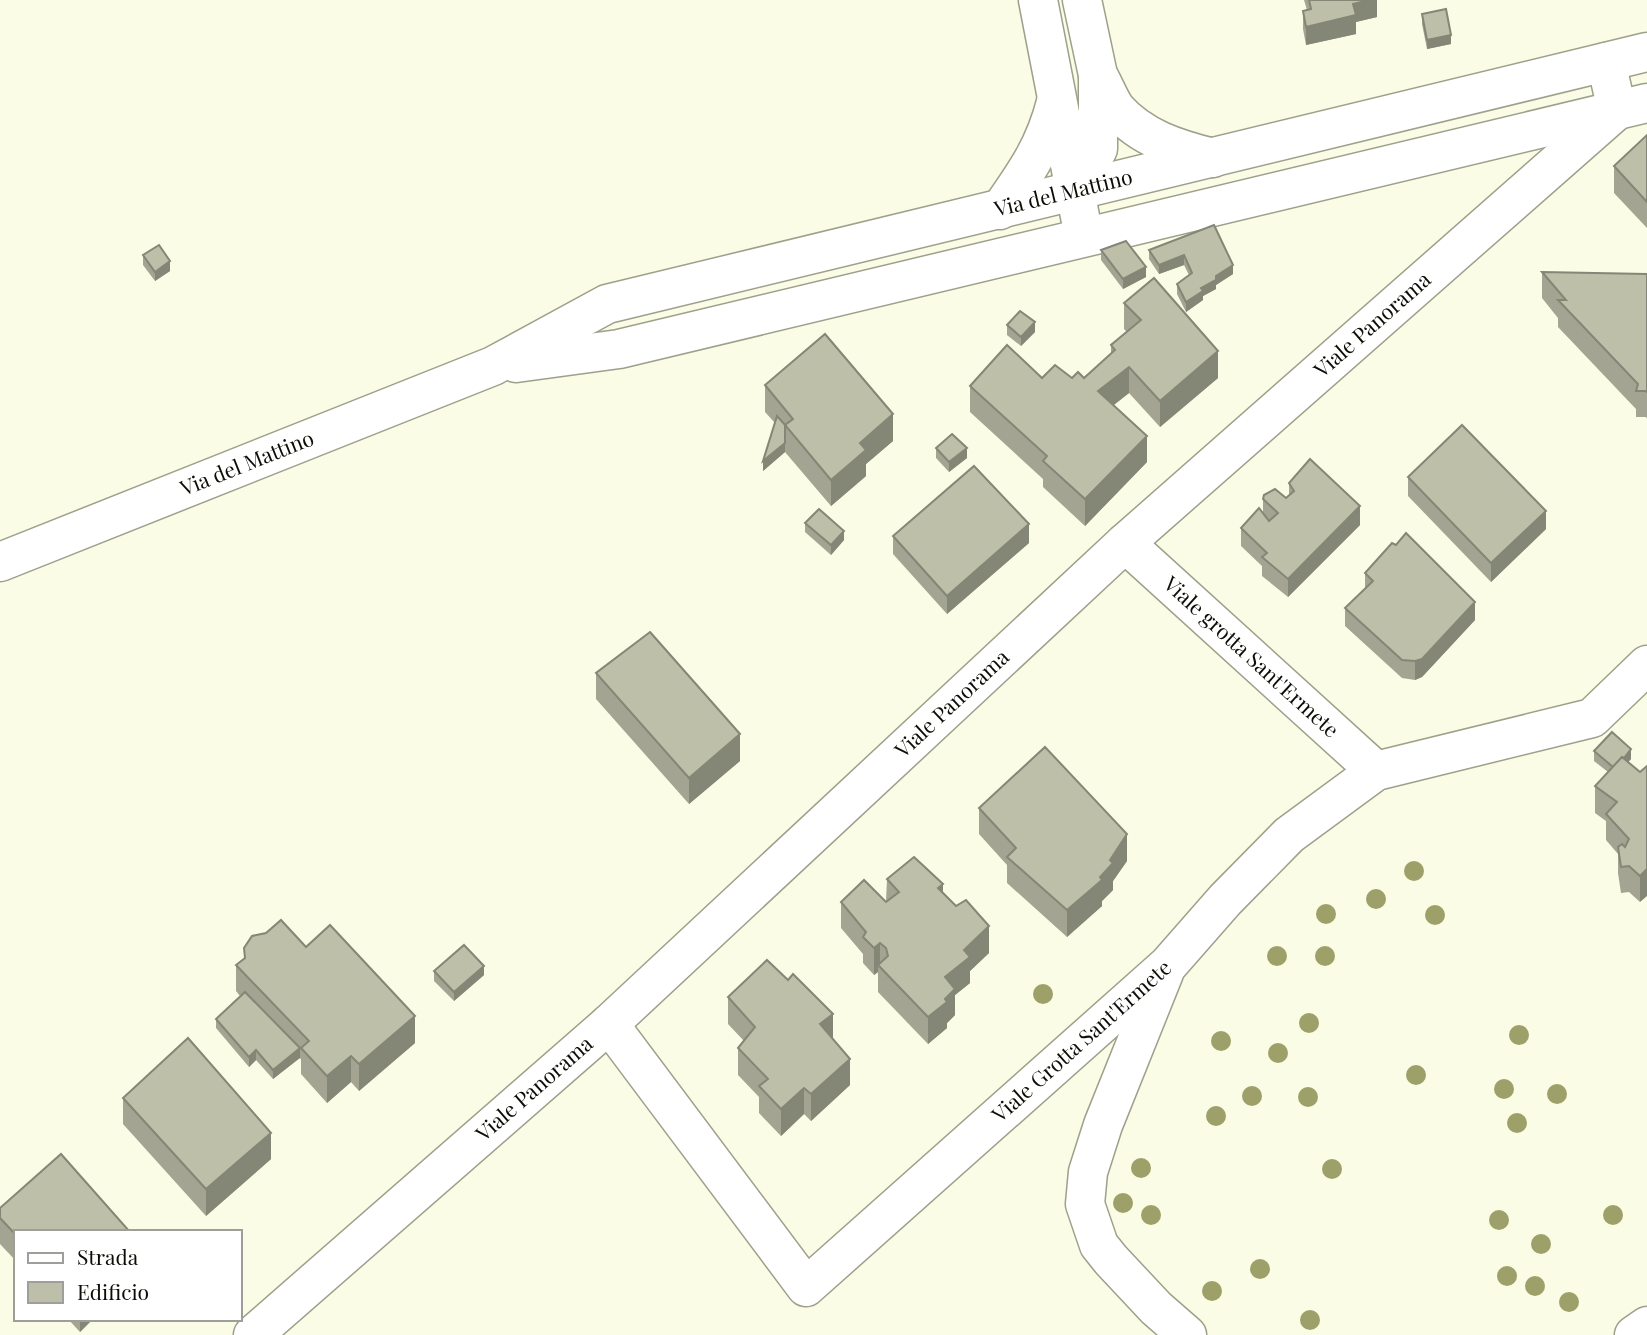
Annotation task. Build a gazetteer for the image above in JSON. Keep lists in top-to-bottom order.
{
  "streets": {
    "street": [
      "Via del Mattino",
      "Viale Panorama",
      "Viale grotta Sant'Ermete",
      "Viale Grotta Sant'Ermete"
    ]
  },
  "crossings": [
    ["Via del Mattino", "Viale Panorama"],
    ["Viale Panorama", "Viale grotta Sant'Ermete"],
    ["Viale Panorama", "Viale Grotta Sant'Ermete"],
    ["Viale grotta Sant'Ermete", "Viale Grotta Sant'Ermete"]
  ],
  "legend": ["Strada", "Edificio"]
}
